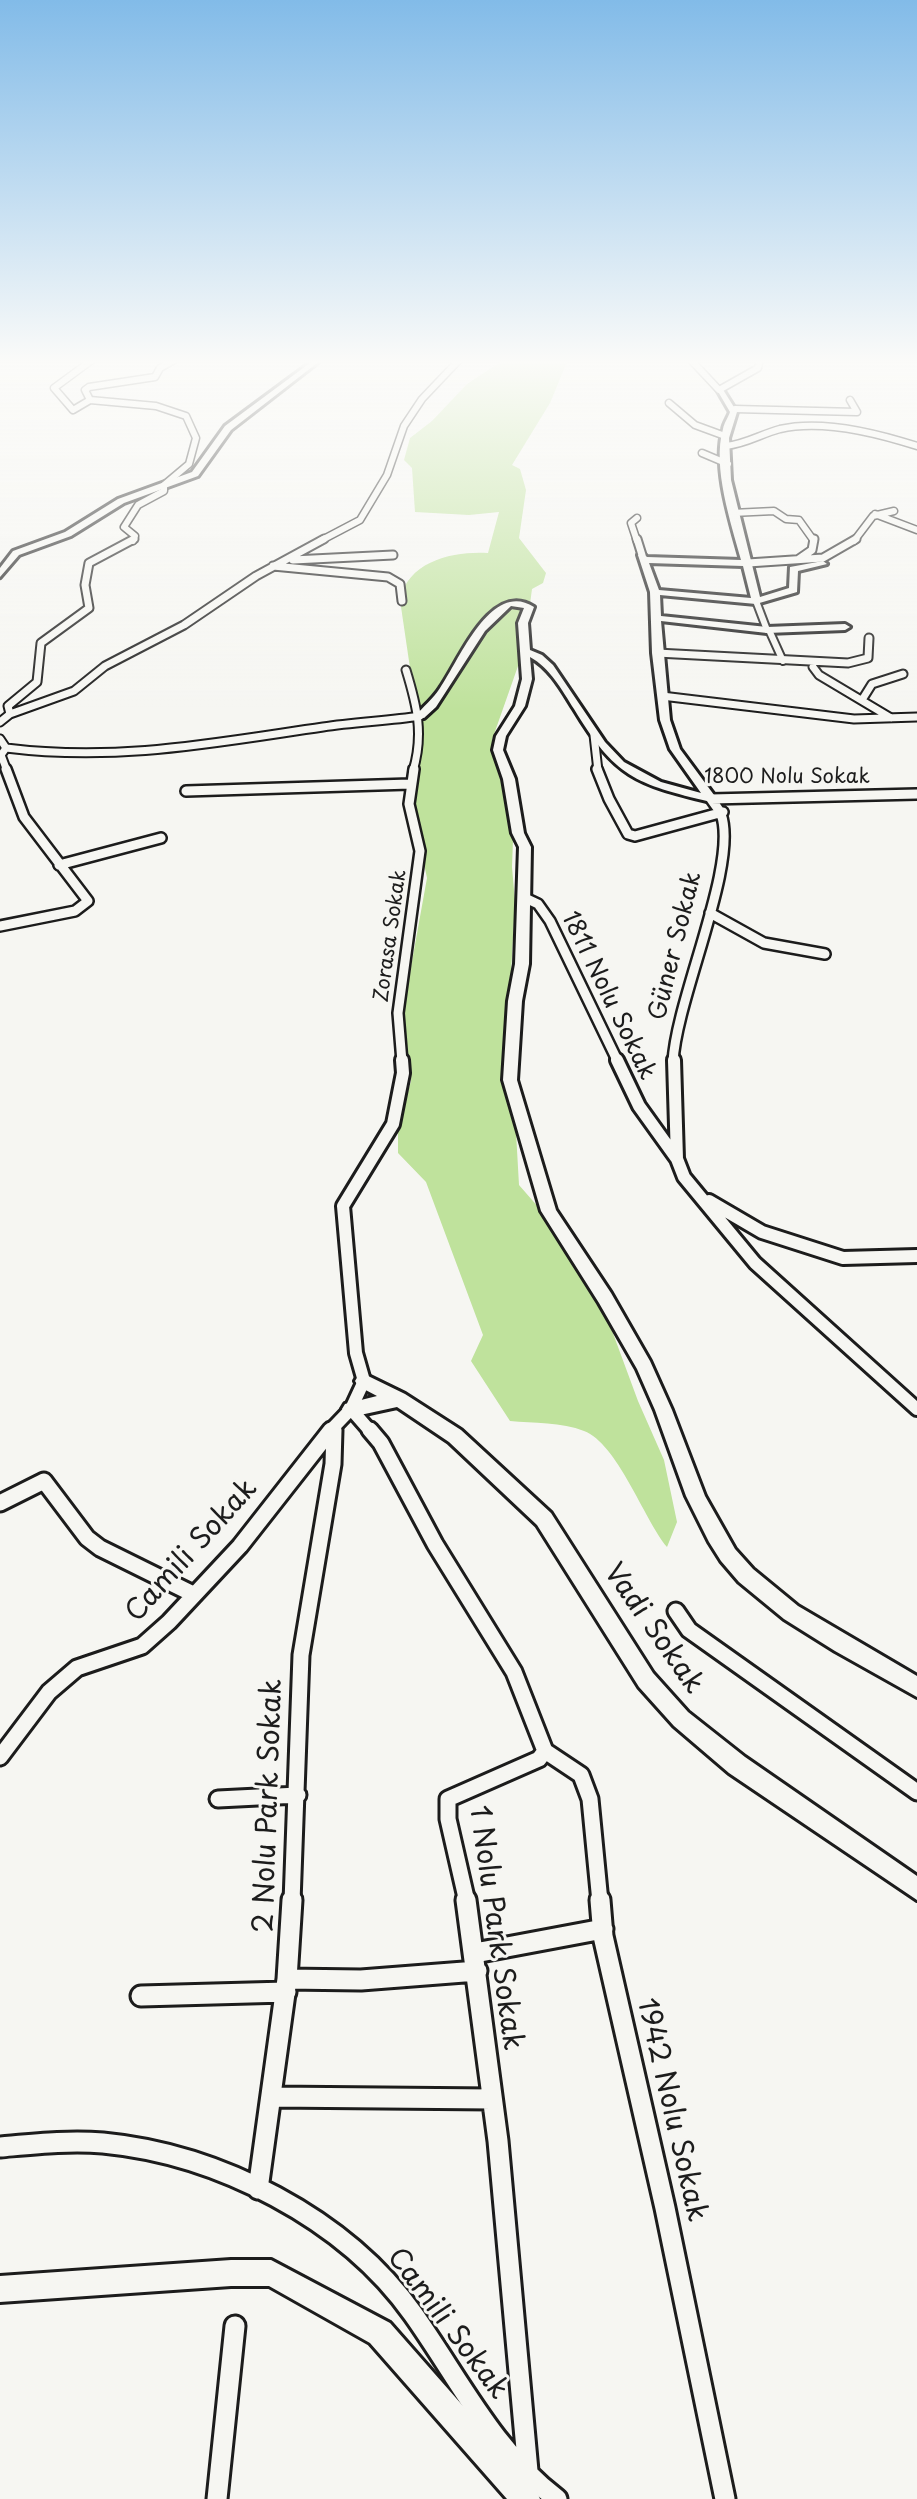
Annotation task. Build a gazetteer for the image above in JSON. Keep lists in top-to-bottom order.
{
  "streets": {
    "street": [
      "1800 Nolu Sokak",
      "Zorasa Sokak",
      "Güner Sokak",
      "1811 Nolu Sokak",
      "Camili Sokak",
      "Vadi Sokak",
      "2 Nolu Park Sokak",
      "1 Nolu Park Sokak",
      "1942 Nolu Sokak"
    ]
  },
  "crossings": [
    ["Zorasa Sokak", "Camili Sokak"],
    ["Zorasa Sokak", "Vadi Sokak"],
    ["Güner Sokak", "1811 Nolu Sokak"],
    ["Camili Sokak", "Vadi Sokak"],
    ["Camili Sokak", "2 Nolu Park Sokak"],
    ["Camili Sokak", "1 Nolu Park Sokak"],
    ["1 Nolu Park Sokak", "1942 Nolu Sokak"]
  ]
}
